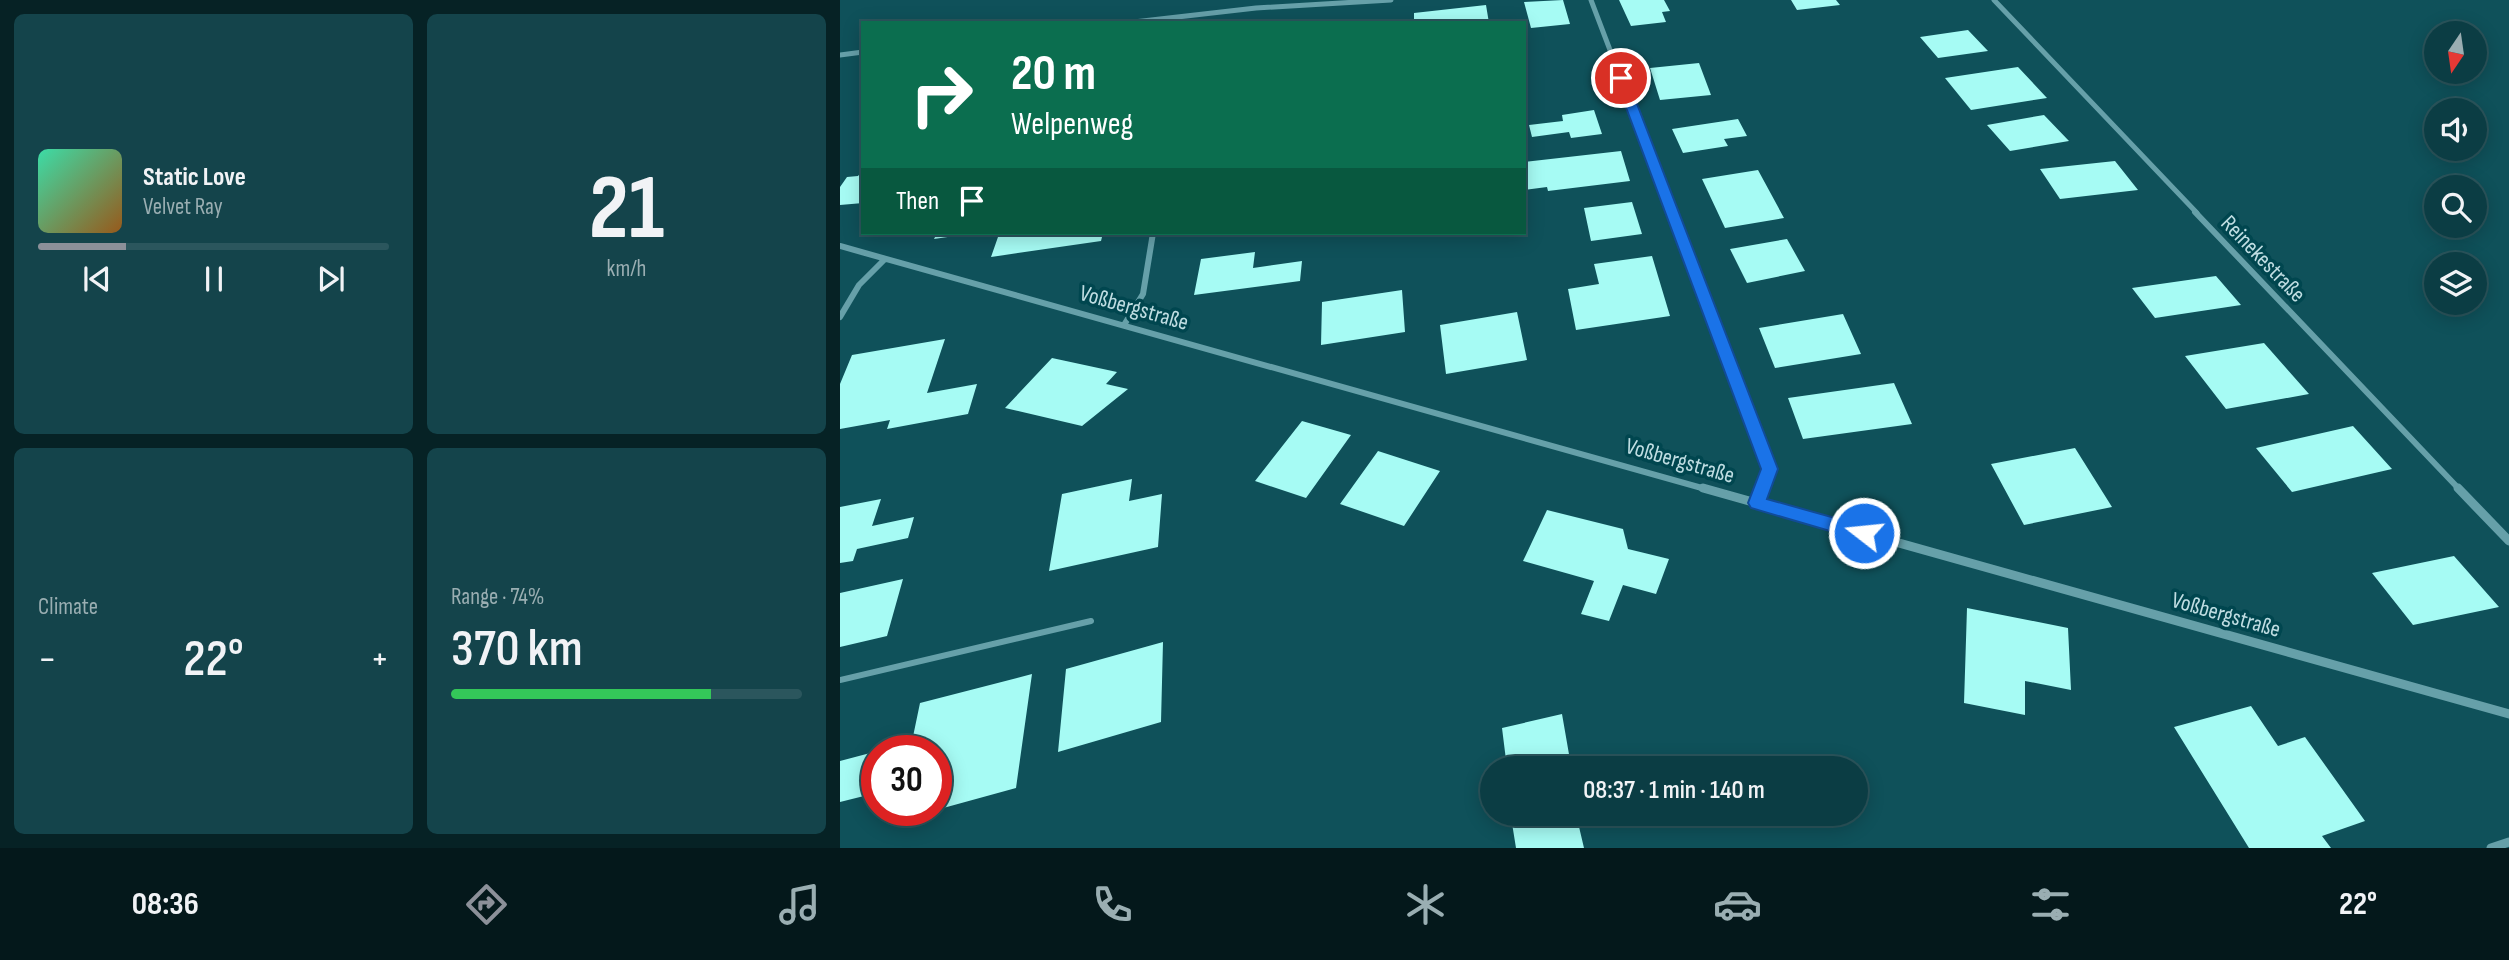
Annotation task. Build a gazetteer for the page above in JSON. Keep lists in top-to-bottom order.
{
  "streets": {
    "street": ["Reinekestraße", "Voßbergstraße"]
  },
  "north": "bottom",
  "page": {
    "tile": [
      ["21", "km/h"],
      "Climate",
      ["Range · 74%", "370 km"]
    ],
    "turn": ["20 m", "Welpenweg"],
    "song": ["Static Love", "Velvet Ray"],
    "then": "Then",
    "heat": ["−", "22°", "+"],
    "limit": "30",
    "trip": "08:37 · 1 min · 140 m",
    "tabs": ["08:36", "22°"]
  }
}
